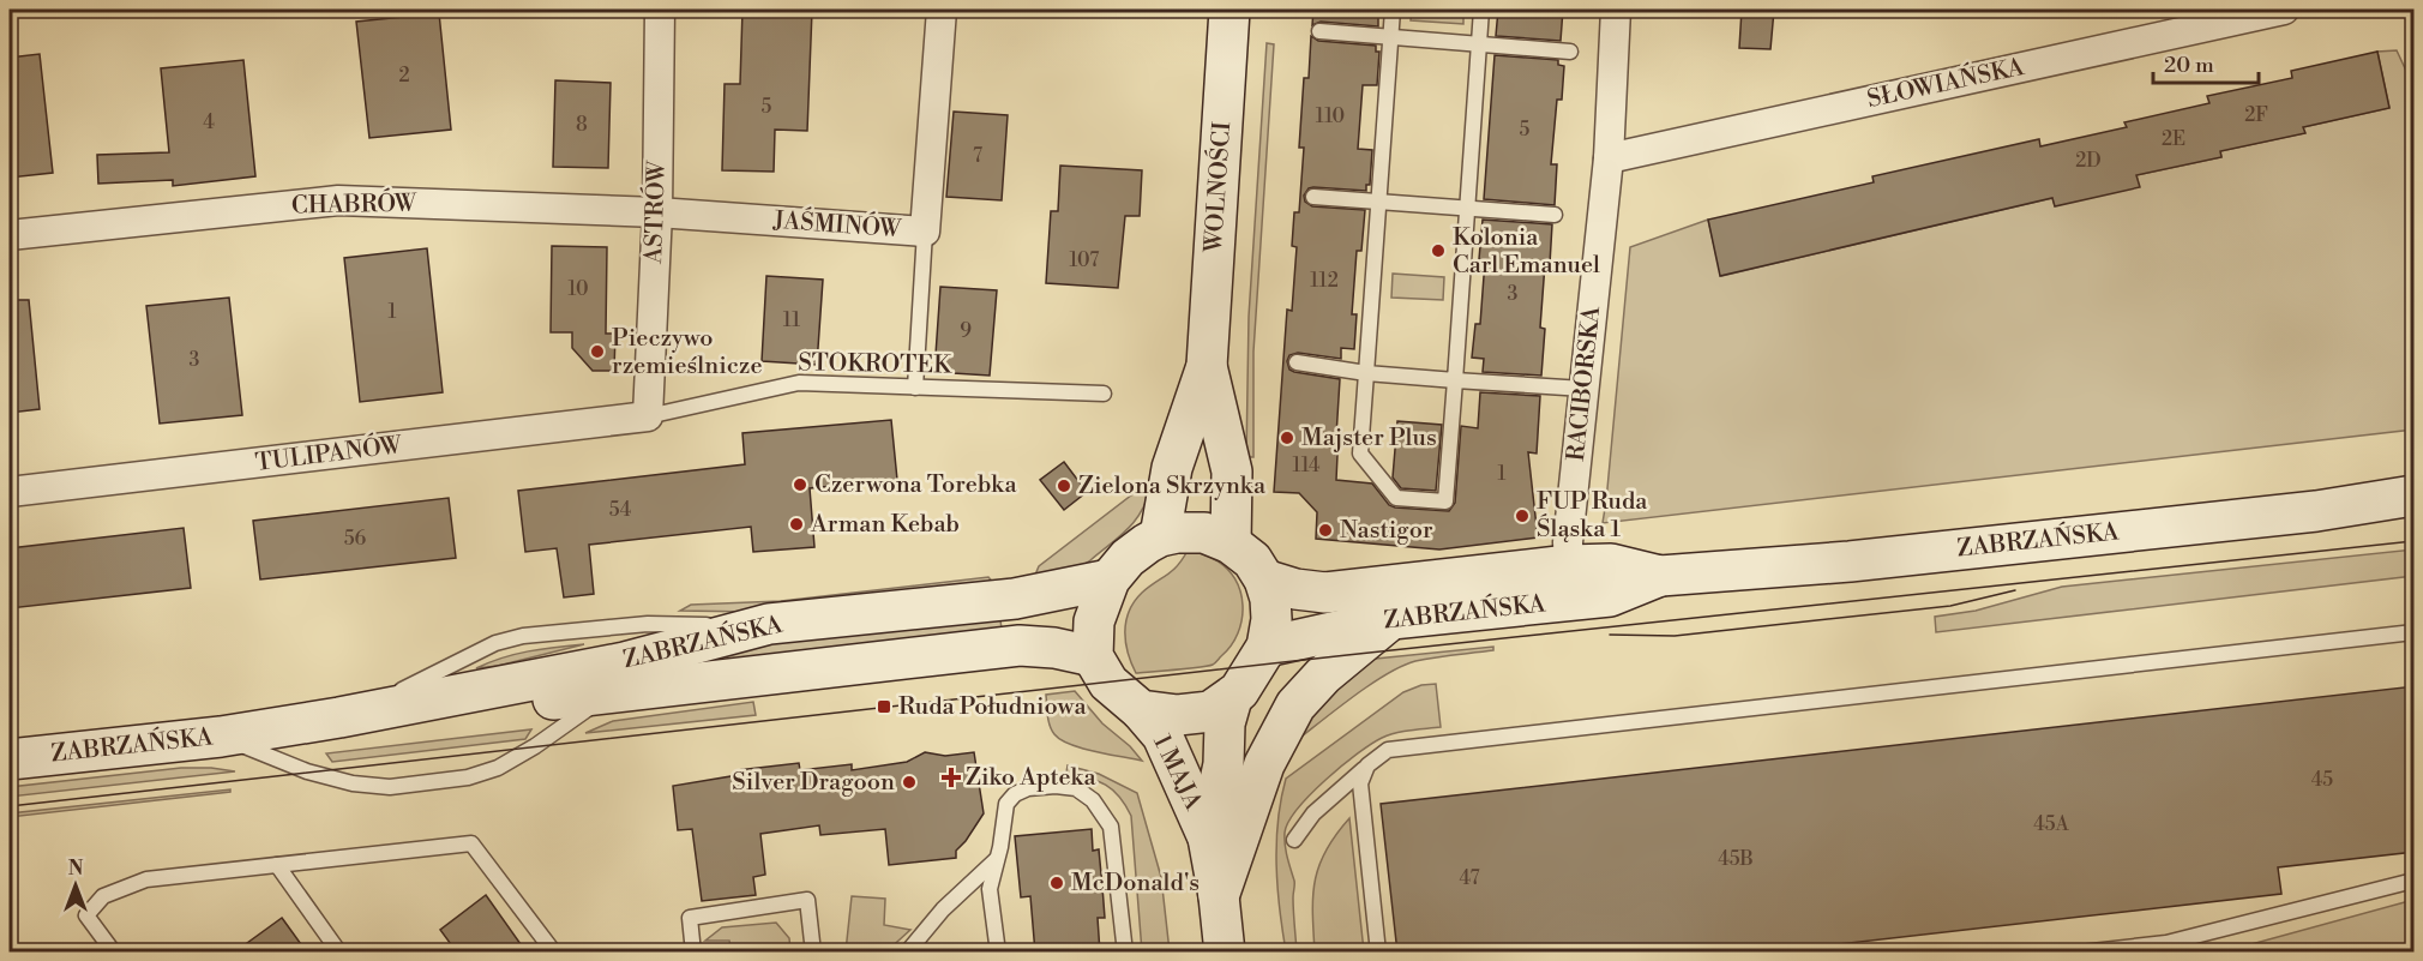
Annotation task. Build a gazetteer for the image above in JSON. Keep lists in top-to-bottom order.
{
  "streets": {
    "street": [
      "SŁOWIAŃSKA",
      "WOLNOŚCI",
      "CHABRÓW",
      "ASTRÓW",
      "JAŚMINÓW",
      "RACIBORSKA",
      "TULIPANÓW",
      "ZABRZAŃSKA",
      "1 MAJA"
    ],
    "lane": ["STOKROTEK"]
  },
  "crossings": [
    ["SŁOWIAŃSKA", "RACIBORSKA"],
    ["WOLNOŚCI", "ZABRZAŃSKA"],
    ["WOLNOŚCI", "1 MAJA"],
    ["CHABRÓW", "ASTRÓW"],
    ["CHABRÓW", "JAŚMINÓW"],
    ["ASTRÓW", "JAŚMINÓW"],
    ["ASTRÓW", "STOKROTEK"],
    ["ASTRÓW", "TULIPANÓW"],
    ["STOKROTEK", "TULIPANÓW"],
    ["RACIBORSKA", "ZABRZAŃSKA"],
    ["ZABRZAŃSKA", "1 MAJA"]
  ],
  "places": {
    "other": [
      "Kolonia Carl Emanuel",
      "Pieczywo rzemieślnicze",
      "Majster Plus",
      "Czerwona Torebka",
      "Zielona Skrzynka",
      "FUP Ruda Śląska 1",
      "Arman Kebab",
      "Nastigor",
      "Silver Dragoon",
      "McDonald's"
    ],
    "transit": ["Ruda Południowa"],
    "health": ["Ziko Apteka"]
  },
  "house_numbers": [
    "2",
    "5",
    "2F",
    "110",
    "4",
    "8",
    "5",
    "2E",
    "7",
    "2D",
    "107",
    "112",
    "10",
    "3",
    "1",
    "11",
    "9",
    "3",
    "114",
    "1",
    "54",
    "56",
    "45",
    "45A",
    "45B",
    "47"
  ],
  "scale_bar": "20 m",
  "north": "top"
}
